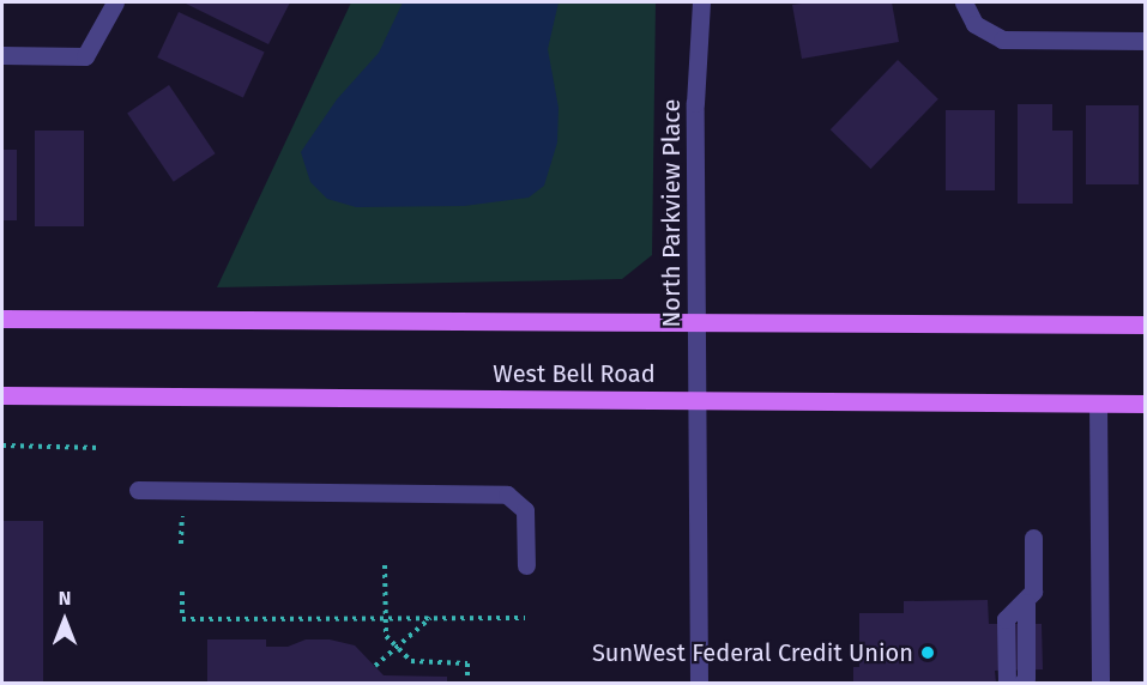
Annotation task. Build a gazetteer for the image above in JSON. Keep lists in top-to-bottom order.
{
  "streets": {
    "main road": ["West Bell Road"],
    "street": ["North Parkview Place"]
  },
  "crossings": [
    ["North Parkview Place", "West Bell Road"]
  ],
  "places": ["SunWest Federal Credit Union"],
  "north": "top"
}
